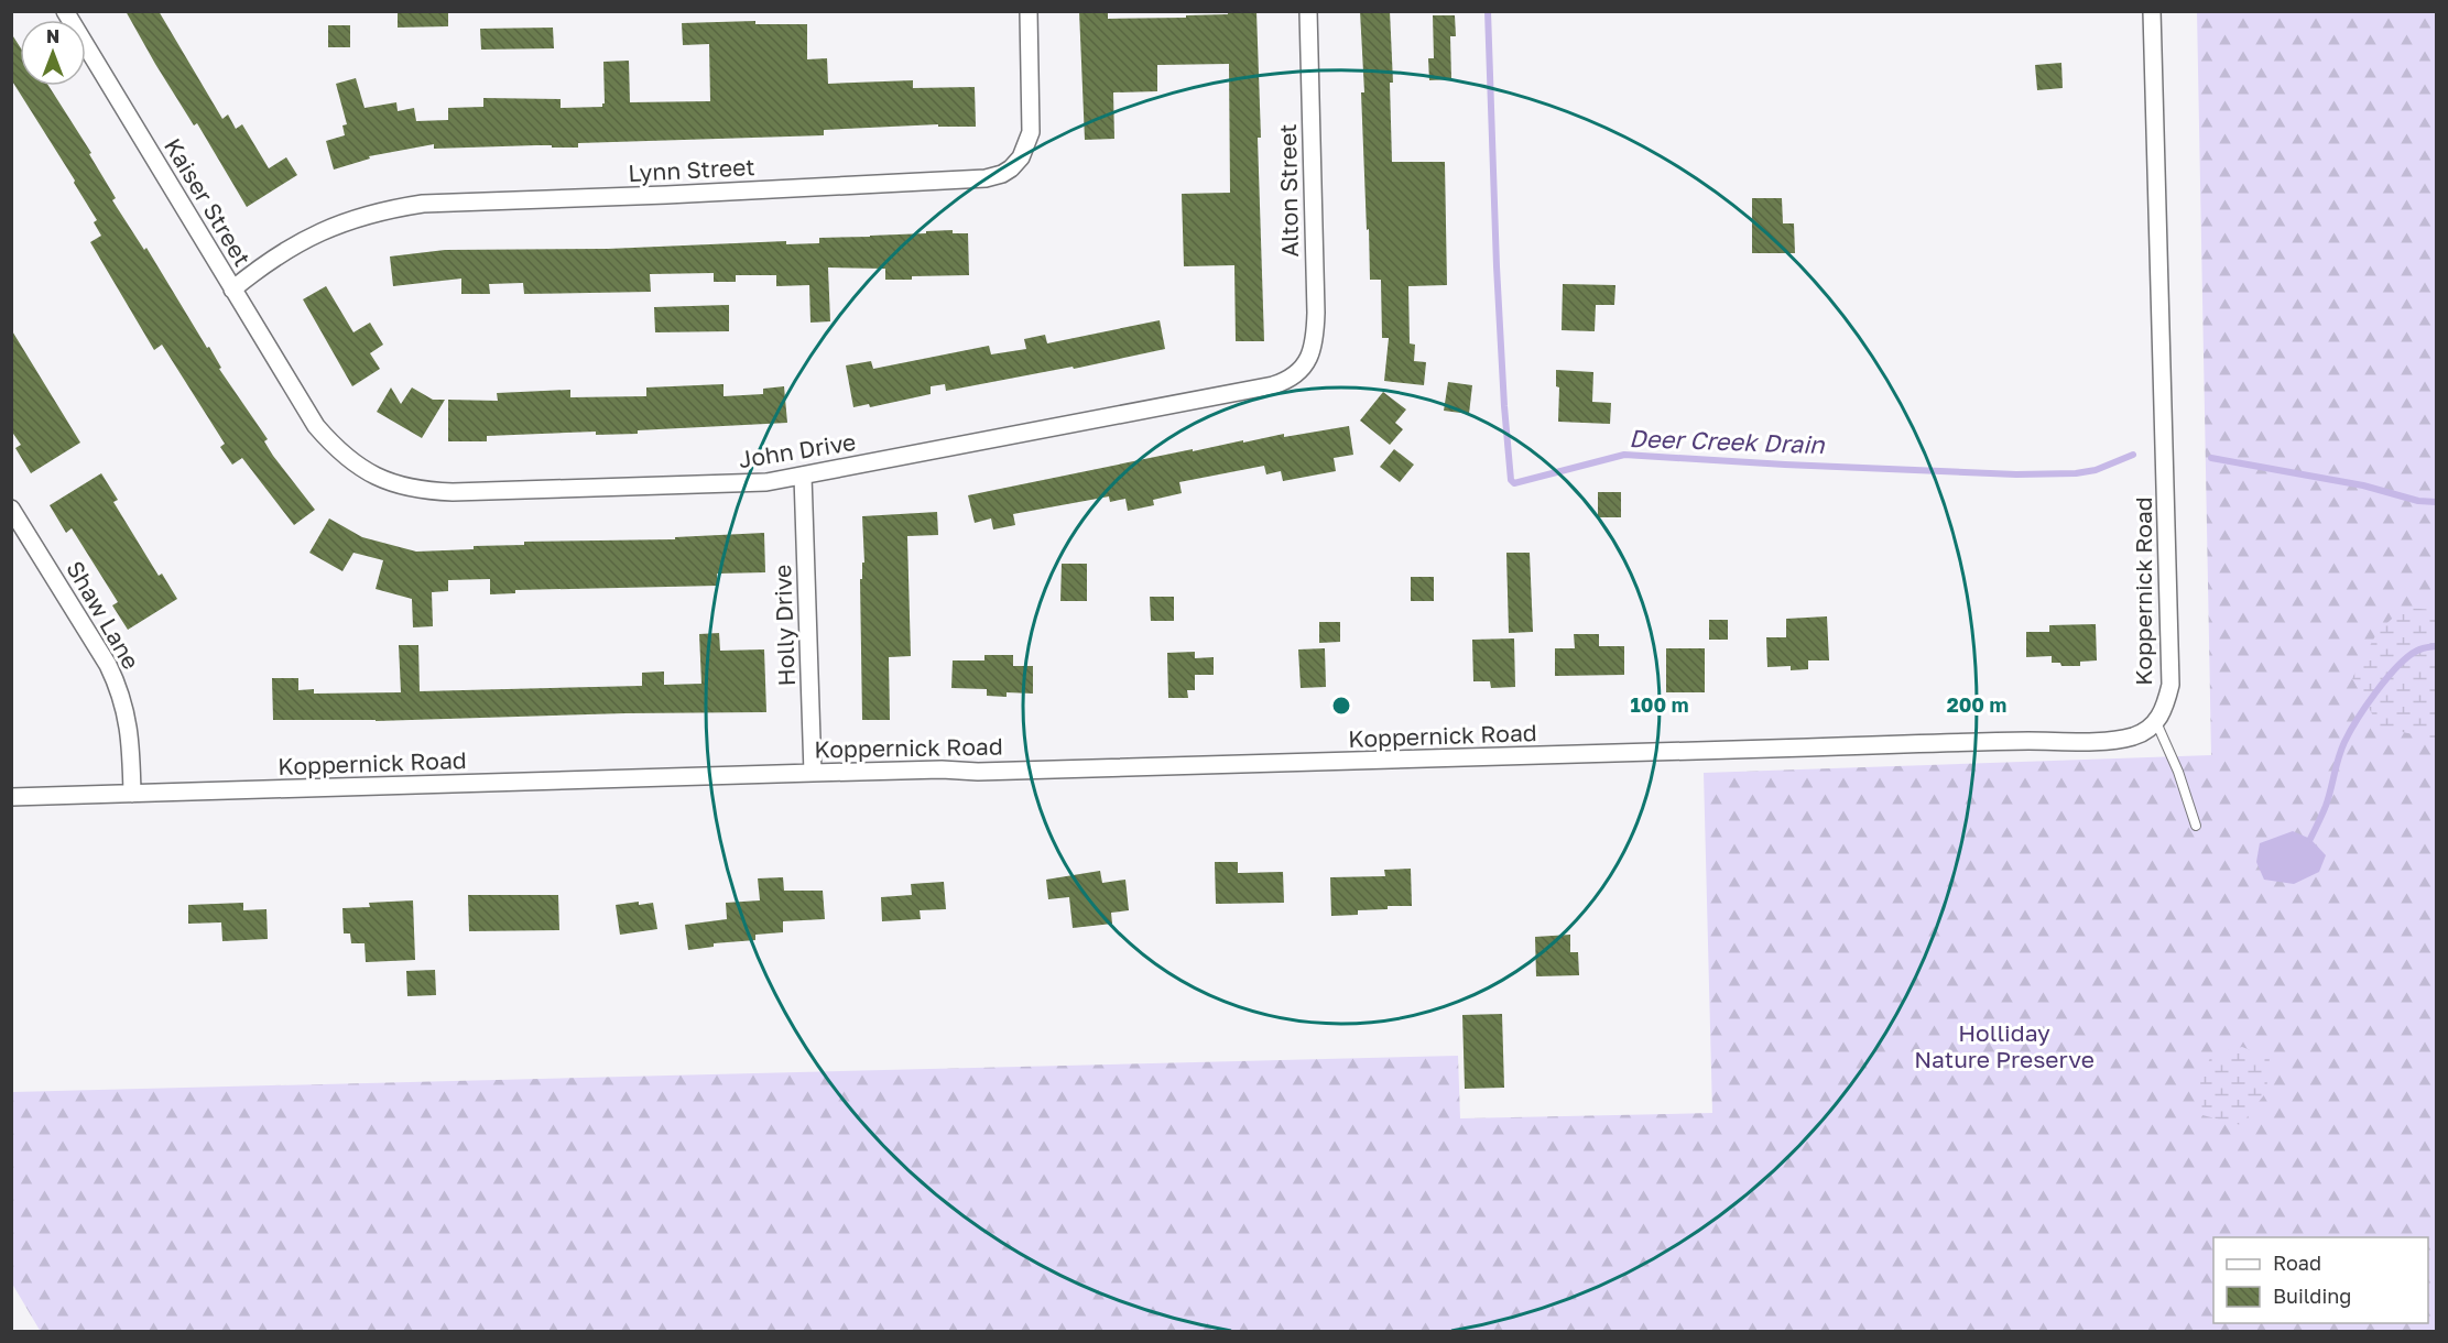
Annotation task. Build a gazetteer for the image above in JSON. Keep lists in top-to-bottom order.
{
  "streets": {
    "street": [
      "Lynn Street",
      "Alton Street",
      "Kaiser Street",
      "John Drive",
      "Koppernick Road",
      "Shaw Lane",
      "Holly Drive"
    ]
  },
  "crossings": [
    ["Lynn Street", "Kaiser Street"],
    ["Alton Street", "John Drive"],
    ["Kaiser Street", "John Drive"],
    ["John Drive", "Holly Drive"],
    ["Koppernick Road", "Shaw Lane"],
    ["Koppernick Road", "Holly Drive"]
  ],
  "water": ["Deer Creek Drain"],
  "parks": ["Holliday Nature Preserve"],
  "legend": ["Road", "Building"],
  "north": "top",
  "rings": ["100 m", "200 m"]
}
